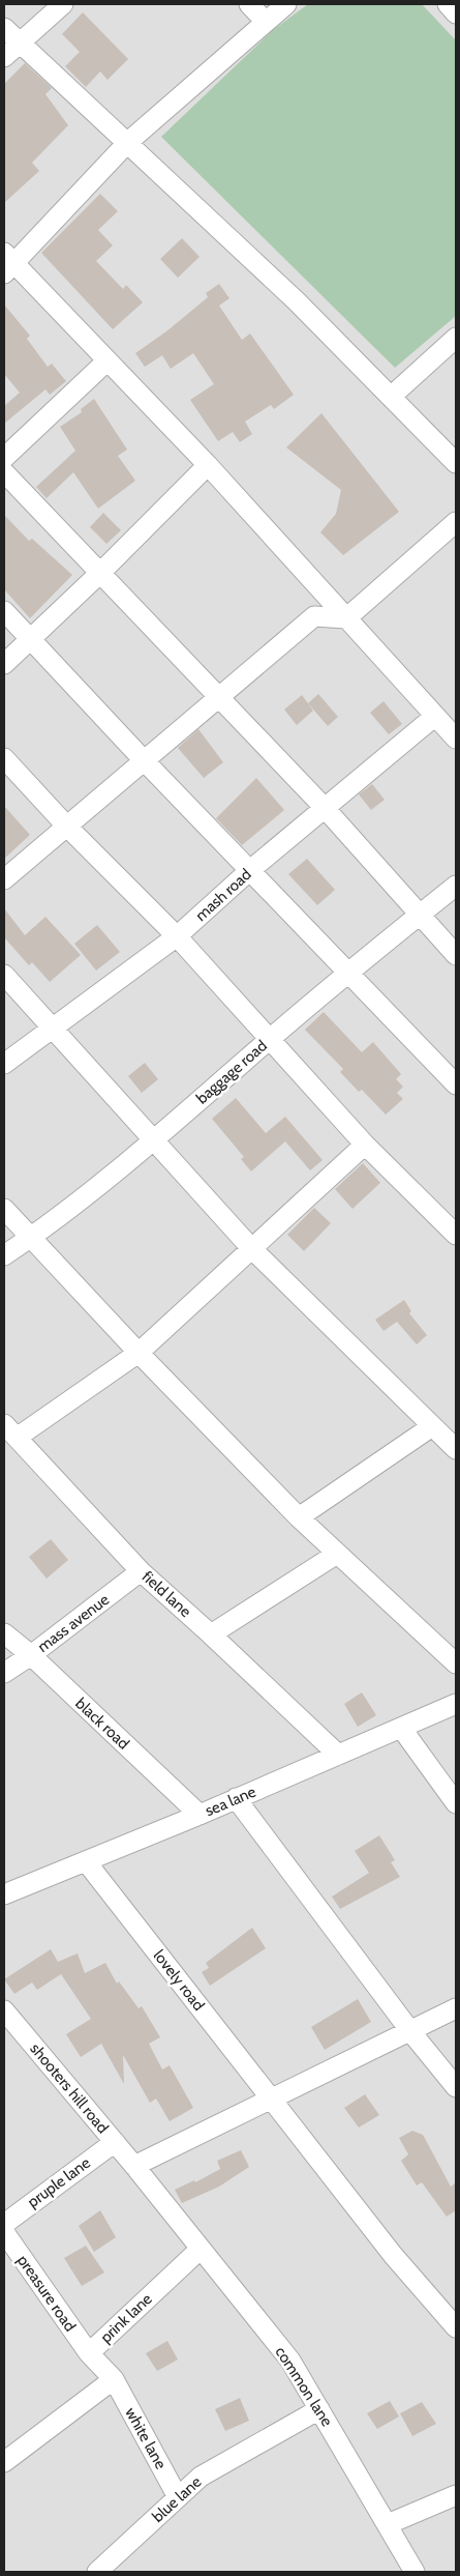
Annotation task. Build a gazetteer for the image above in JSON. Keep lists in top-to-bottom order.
{
  "streets": {
    "street": [
      "mash road",
      "baggage road",
      "field lane",
      "mass avenue",
      "black road",
      "sea lane",
      "lovely road",
      "shooters hill road",
      "pruple lane",
      "preasure road",
      "prink lane",
      "common lane",
      "white lane",
      "blue lane"
    ]
  },
  "crossings": [
    ["field lane", "mass avenue"],
    ["field lane", "sea lane"],
    ["mass avenue", "black road"],
    ["black road", "sea lane"],
    ["sea lane", "lovely road"],
    ["shooters hill road", "pruple lane"],
    ["shooters hill road", "common lane"],
    ["preasure road", "prink lane"],
    ["prink lane", "common lane"],
    ["prink lane", "white lane"],
    ["common lane", "blue lane"],
    ["white lane", "blue lane"]
  ]
}
